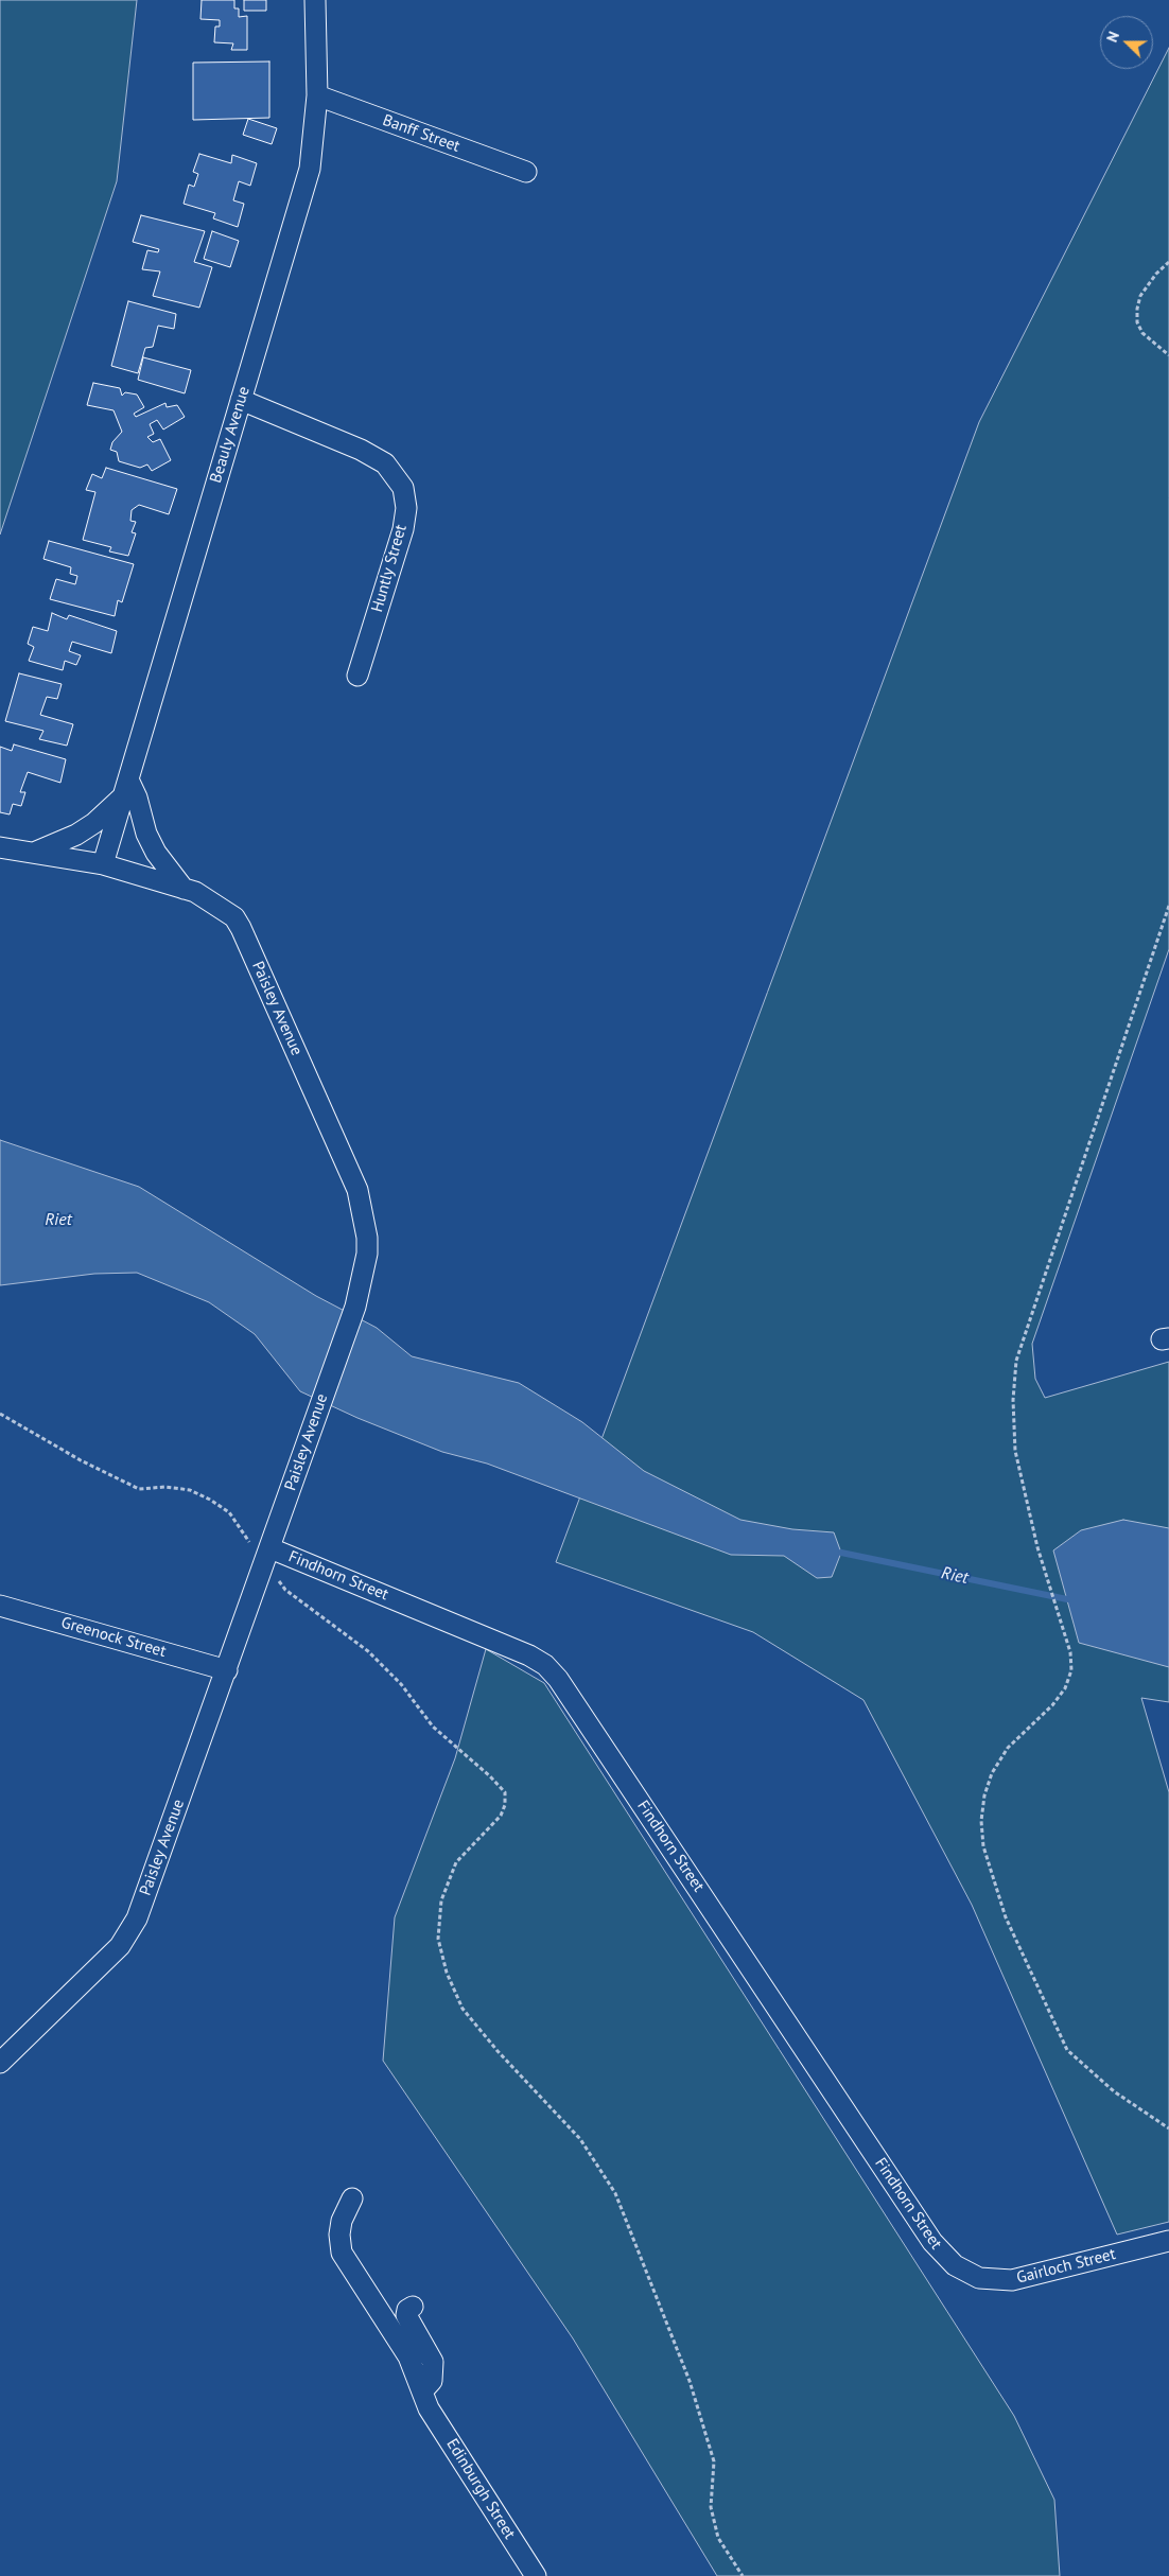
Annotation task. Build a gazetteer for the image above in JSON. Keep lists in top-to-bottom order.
{
  "streets": {
    "street": [
      "Banff Street",
      "Beauly Avenue",
      "Huntly Street",
      "Paisley Avenue",
      "Findhorn Street",
      "Greenock Street",
      "Gairloch Street",
      "Edinburgh Street"
    ]
  },
  "crossings": [
    ["Banff Street", "Beauly Avenue"],
    ["Beauly Avenue", "Huntly Street"],
    ["Beauly Avenue", "Paisley Avenue"],
    ["Paisley Avenue", "Findhorn Street"],
    ["Paisley Avenue", "Greenock Street"],
    ["Findhorn Street", "Gairloch Street"]
  ],
  "water": ["Riet"],
  "north": "left"
}
